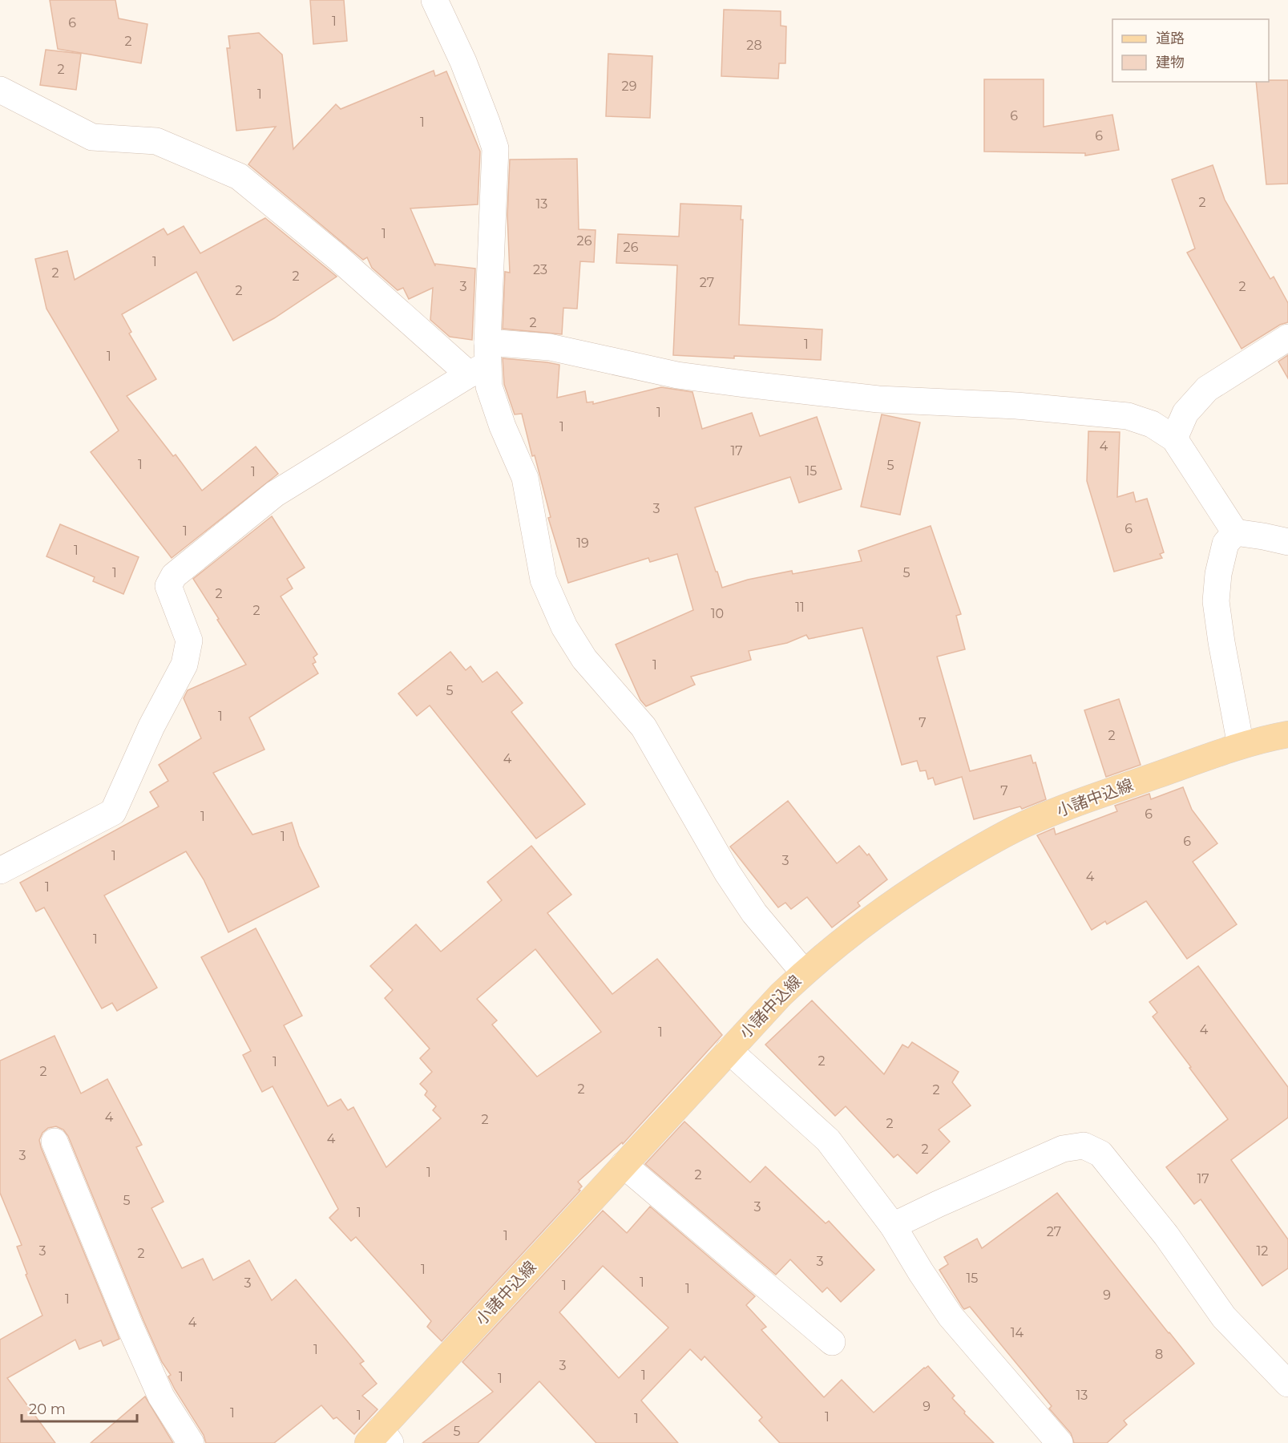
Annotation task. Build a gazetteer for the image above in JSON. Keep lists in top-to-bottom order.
{
  "streets": {
    "main road": ["小諸中込線"]
  },
  "house_numbers": [
    "1",
    "6",
    "2",
    "28",
    "2",
    "29",
    "1",
    "6",
    "1",
    "6",
    "2",
    "13",
    "1",
    "26",
    "26",
    "1",
    "23",
    "2",
    "2",
    "27",
    "3",
    "2",
    "2",
    "2",
    "1",
    "1",
    "1",
    "1",
    "4",
    "17",
    "1",
    "5",
    "15",
    "1",
    "3",
    "6",
    "1",
    "19",
    "1",
    "1",
    "5",
    "2",
    "11",
    "2",
    "10",
    "1",
    "5",
    "1",
    "7",
    "2",
    "4",
    "7",
    "6",
    "1",
    "1",
    "6",
    "1",
    "3",
    "4",
    "1",
    "1",
    "4",
    "1",
    "2",
    "1",
    "2",
    "2",
    "2",
    "4",
    "2",
    "2",
    "4",
    "2",
    "3",
    "1",
    "2",
    "17",
    "5",
    "3",
    "1",
    "27",
    "1",
    "3",
    "12",
    "2",
    "3",
    "1",
    "15",
    "1",
    "3",
    "1",
    "1",
    "9",
    "1",
    "4",
    "14",
    "1",
    "8",
    "3",
    "1",
    "1",
    "1",
    "13",
    "9",
    "1",
    "1",
    "1",
    "1",
    "5"
  ],
  "legend": ["道路", "建物"],
  "scale_bar": "20 m"
}
